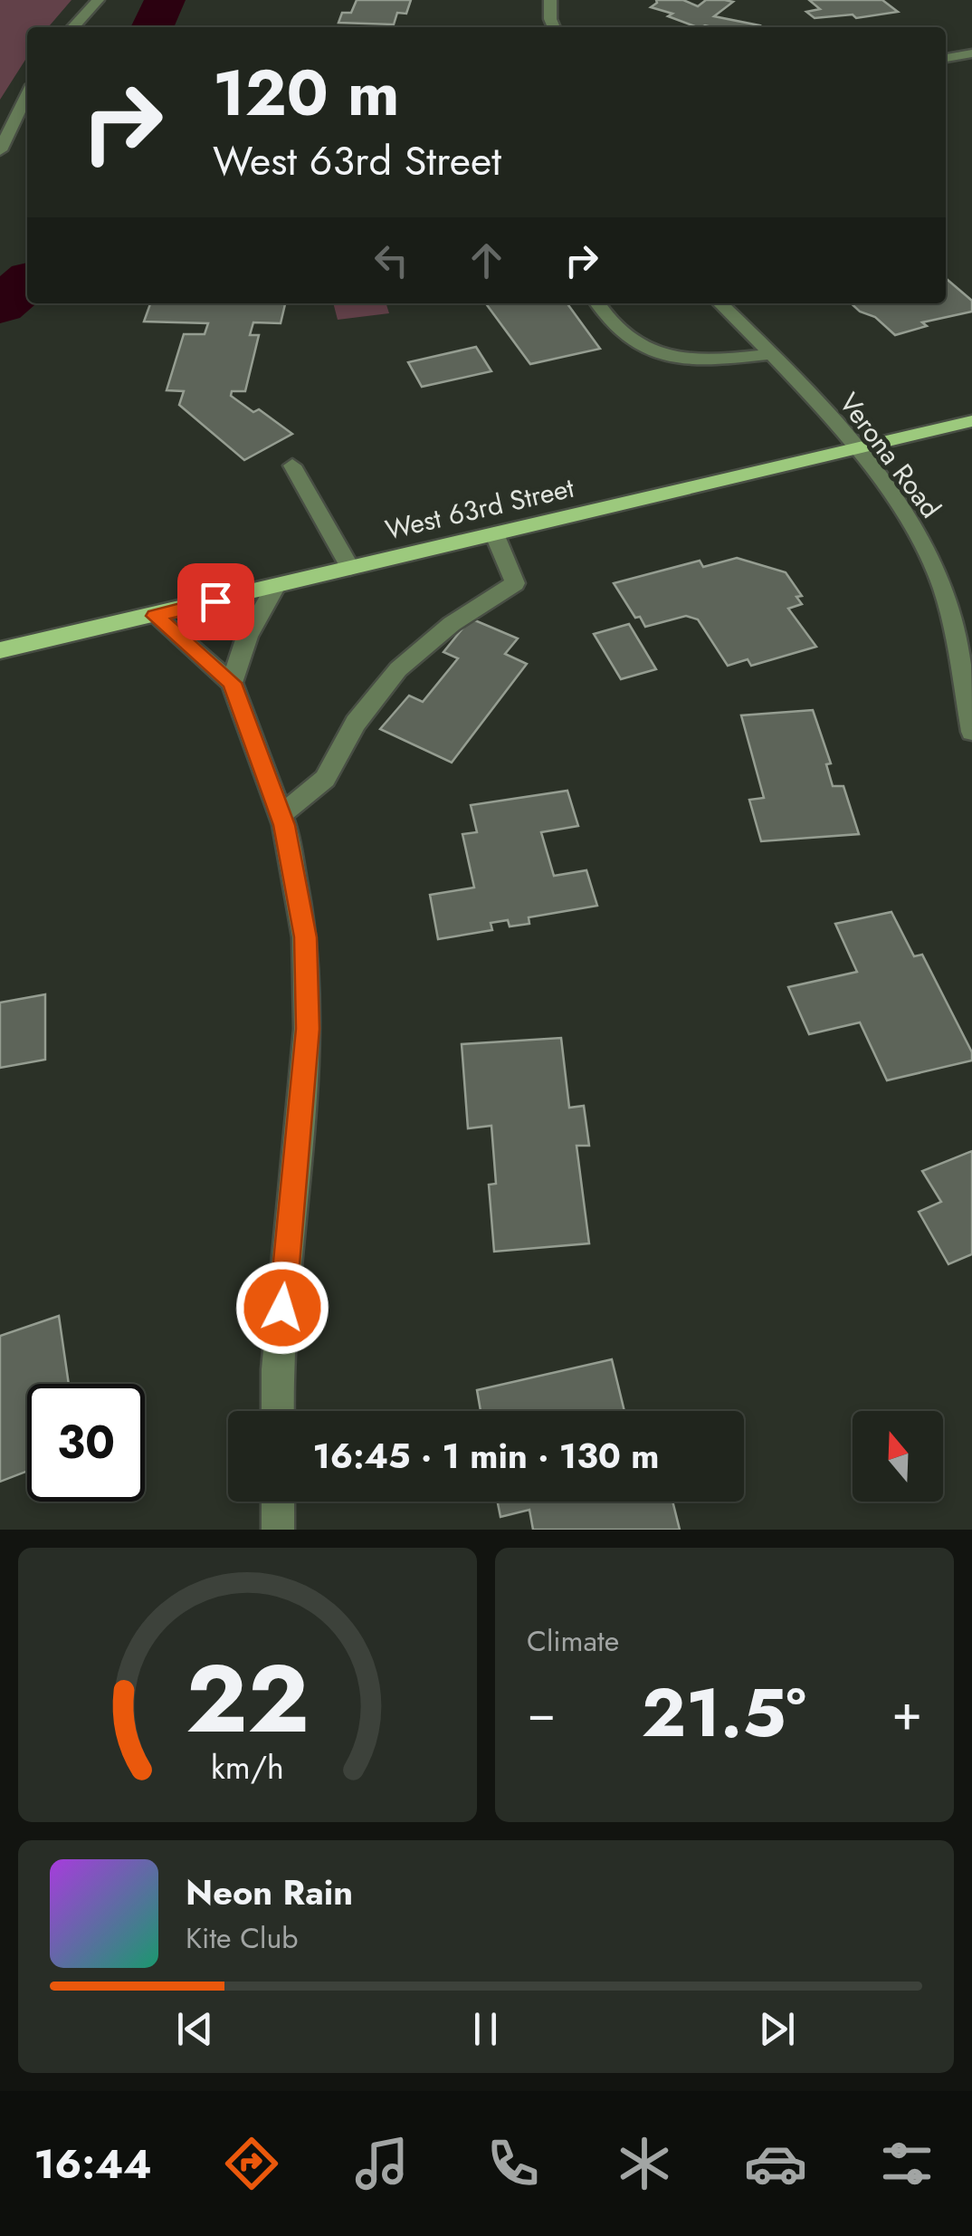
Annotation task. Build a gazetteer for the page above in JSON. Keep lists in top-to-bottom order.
{
  "streets": {
    "main road": ["West 63rd Street"],
    "street": ["Verona Road"]
  },
  "crossings": [
    ["Verona Road", "West 63rd Street"]
  ],
  "north": "top",
  "page": {
    "turn": ["120 m", "West 63rd Street"],
    "limit": "30",
    "trip": "16:45 · 1 min · 130 m",
    "tile": "Climate",
    "heat": ["−", "21.5°", "+"],
    "song": ["Neon Rain", "Kite Club"],
    "tabs": "16:44",
    "gauge": ["22", "km/h"]
  }
}
